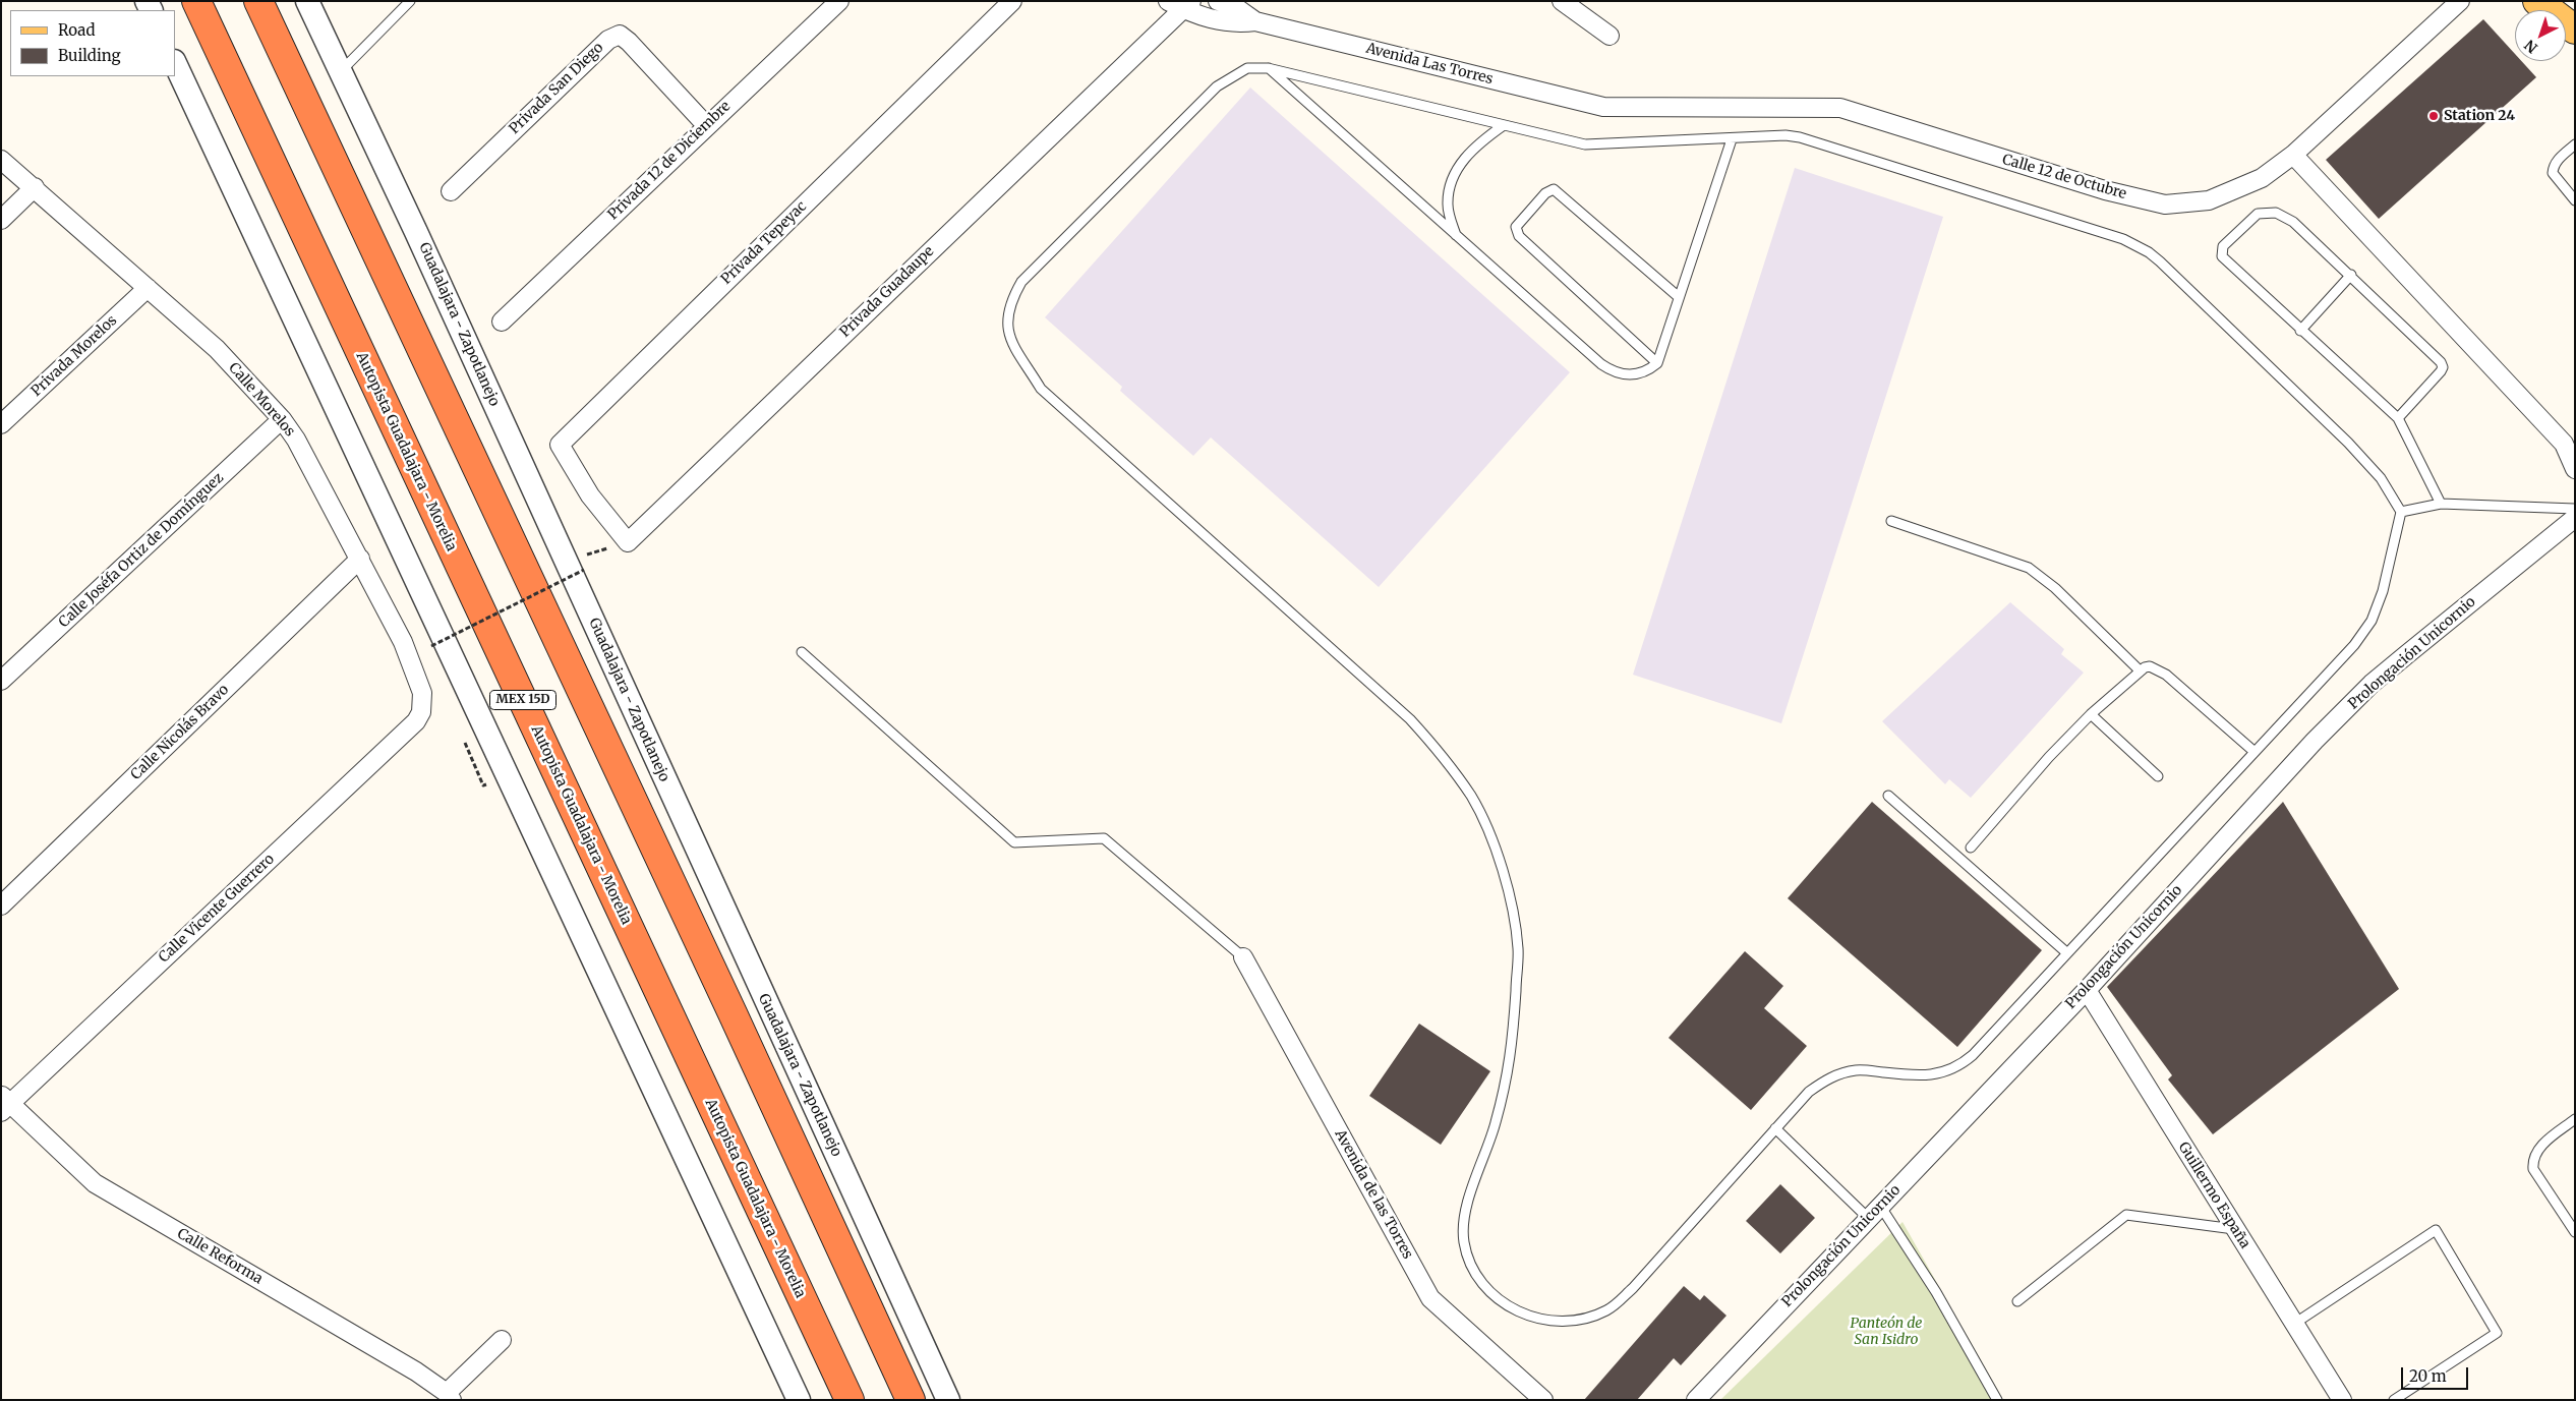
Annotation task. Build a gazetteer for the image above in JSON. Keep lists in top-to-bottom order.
{
  "streets": {
    "highway": ["Autopista Guadalajara - Morelia", "MEX 15D"],
    "street": [
      "Avenida Las Torres",
      "Privada San Diego",
      "Privada 12 de Diciembre",
      "Calle 12 de Octubre",
      "Privada Tepeyac",
      "Privada Guadaupe",
      "Guadalajara - Zapotlanejo",
      "Privada Morelos",
      "Calle Morelos",
      "Calle Joséfa Ortiz de Domínguez",
      "Prolongación Unicornio",
      "Calle Nicolás Bravo",
      "Calle Vicente Guerrero",
      "Avenida de las Torres",
      "Guillermo España",
      "Calle Reforma"
    ]
  },
  "crossings": [
    ["Avenida Las Torres", "Calle 12 de Octubre"],
    ["Avenida Las Torres", "Privada Guadaupe"],
    ["Privada San Diego", "Privada 12 de Diciembre"],
    ["Privada Tepeyac", "Privada Guadaupe"],
    ["Privada Morelos", "Calle Morelos"],
    ["Calle Morelos", "Calle Joséfa Ortiz de Domínguez"],
    ["Calle Morelos", "Calle Nicolás Bravo"],
    ["Calle Morelos", "Calle Vicente Guerrero"],
    ["Prolongación Unicornio", "Guillermo España"],
    ["Calle Vicente Guerrero", "Calle Reforma"]
  ],
  "parks": ["Panteón de San Isidro"],
  "places": ["Station 24"],
  "legend": ["Road", "Building"],
  "scale_bar": "20 m",
  "north": "bottom left"
}
